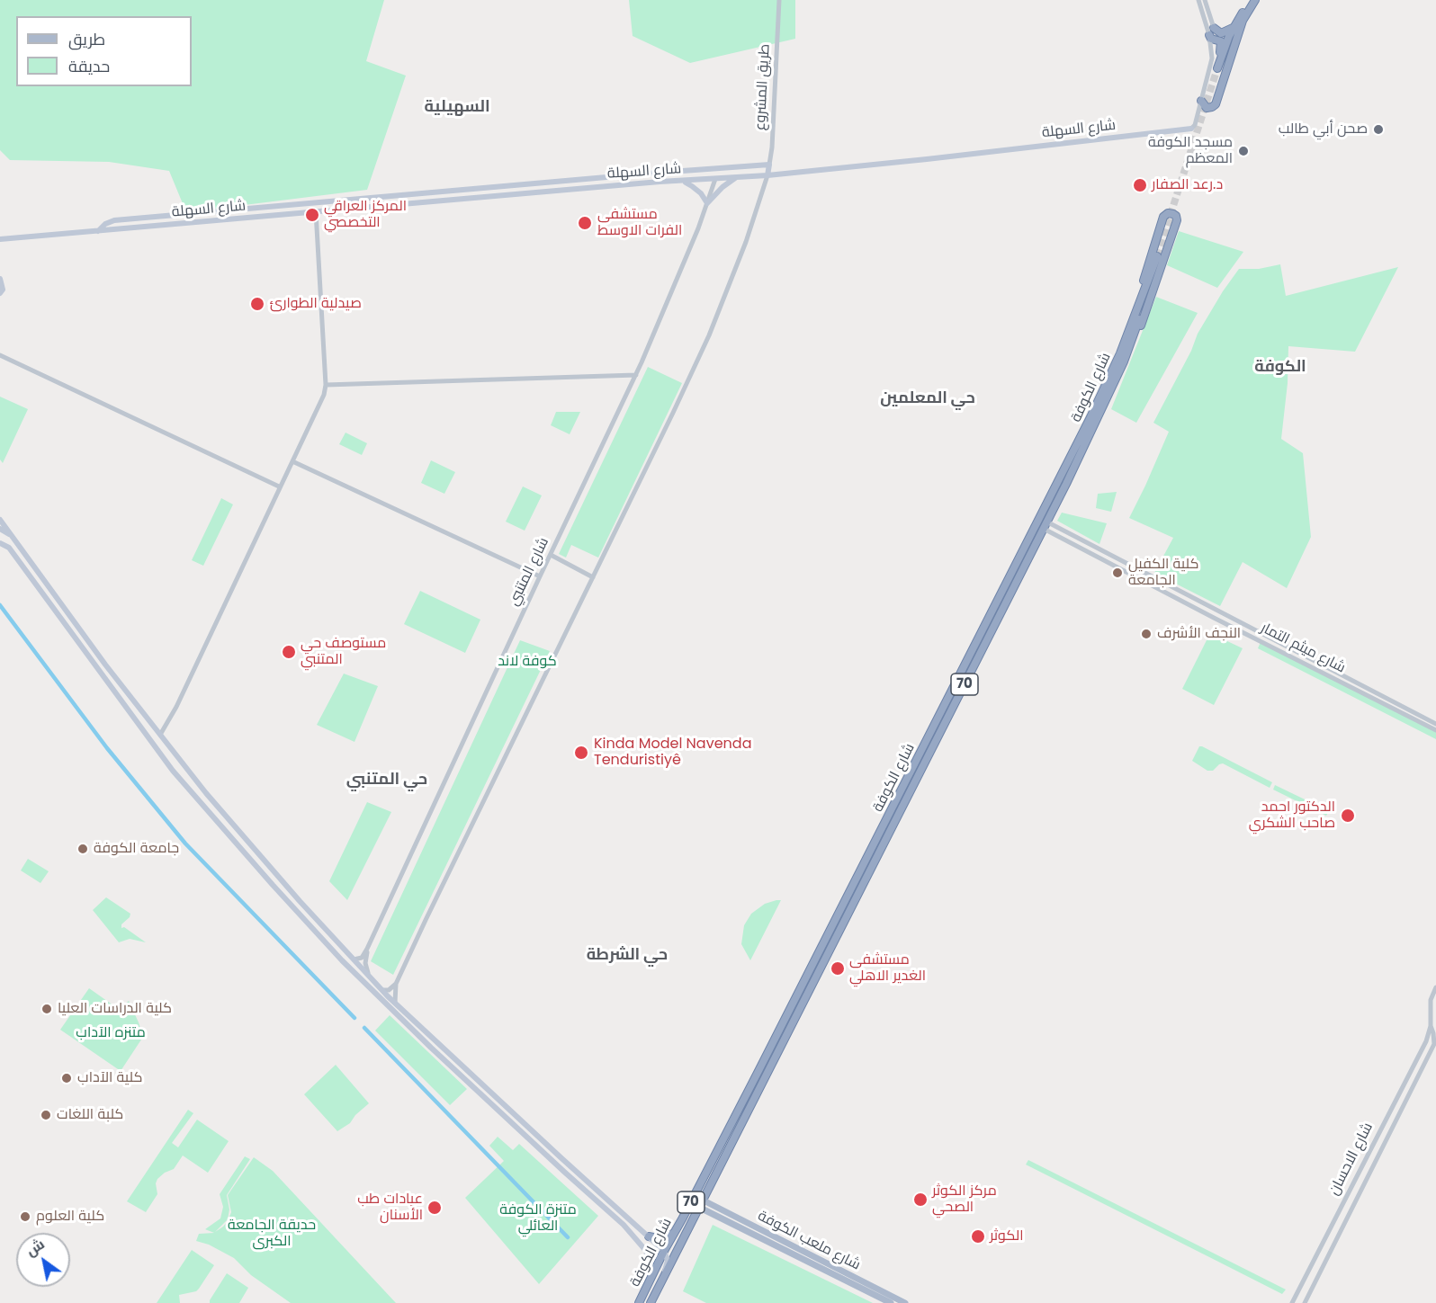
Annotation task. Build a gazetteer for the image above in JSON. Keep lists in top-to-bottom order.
{
  "streets": {
    "highway": ["شارع الكوفة", "70"],
    "main road": ["طريق المشروع", "شارع السهلة", "شارع ملعب الكوفة"],
    "street": ["شارع المتنبي", "شارع ميثم التمار", "شارع الاحسان"]
  },
  "crossings": [
    ["طريق المشروع", "شارع السهلة"],
    ["شارع السهلة", "شارع المتنبي"],
    ["شارع الكوفة", "شارع ميثم التمار"],
    ["شارع الكوفة", "شارع ملعب الكوفة"]
  ],
  "districts": [
    "السهيلية",
    "الكوفة",
    "حي المعلمين",
    "حي المتنبي",
    "حي الشرطة"
  ],
  "parks": [
    "كوفة لاند",
    "متنزه الآداب",
    "متنزة الكوفة العائلي",
    "حديقة الجامعة الكبرى"
  ],
  "places": [
    "صحن أبي طالب",
    "مسجد الكوفة المعظم",
    "د.رعد الصفار",
    "المركز العراقي التخصصي",
    "مستشفى الفرات الاوسط",
    "صيدلية الطوارئ",
    "كلية الكفيل الجامعة",
    "النجف الأشرف",
    "مستوصف حي المتنبي",
    "Kinda Model Navenda Tenduristiyê",
    "الدكتور احمد صاحب الشكري",
    "جامعة الكوفة",
    "مستشفى الغدير الاهلي",
    "كلية الدراسات العليا",
    "كلية الآداب",
    "كلبة اللغات",
    "مركز الكوثر الصحي",
    "عيادات طب الأسنان",
    "كلية العلوم",
    "الكوثر"
  ],
  "legend": ["طريق", "حديقة"],
  "north": "top left"
}
